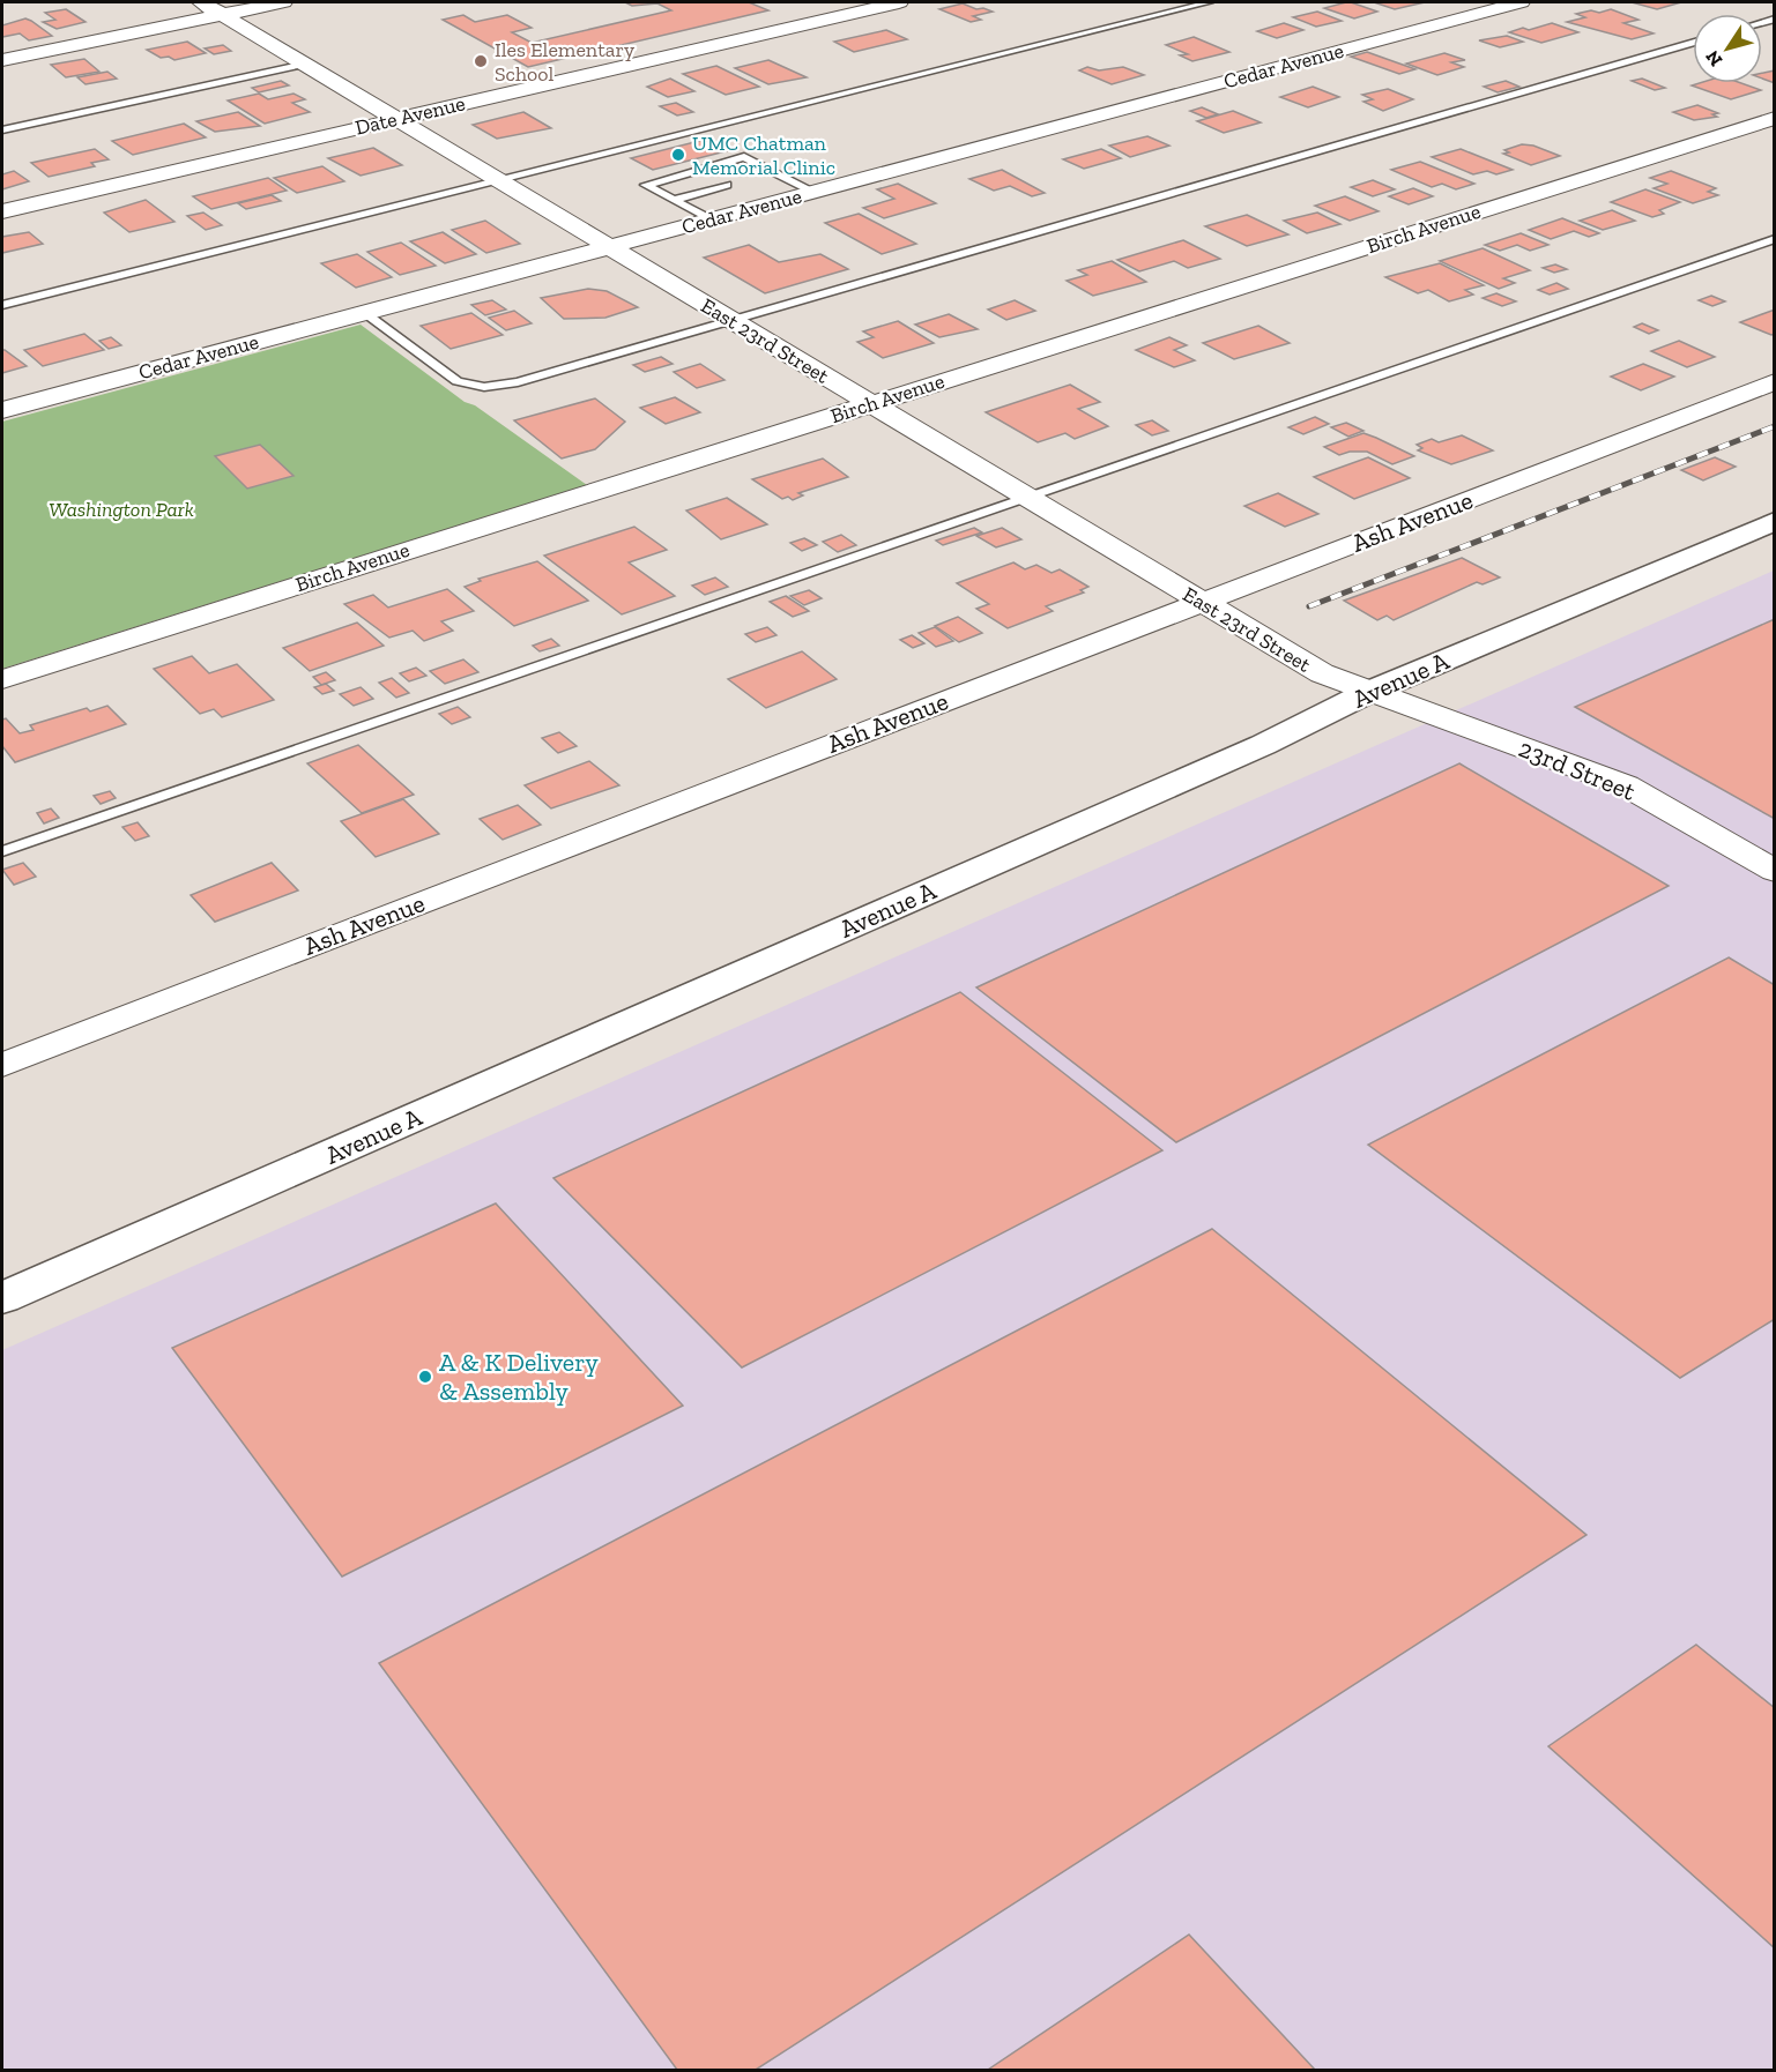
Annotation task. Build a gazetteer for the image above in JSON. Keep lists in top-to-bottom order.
{
  "streets": {
    "main road": ["Avenue A"],
    "street": [
      "Cedar Avenue",
      "Date Avenue",
      "Birch Avenue",
      "East 23rd Street",
      "Ash Avenue",
      "23rd Street"
    ]
  },
  "crossings": [
    ["Cedar Avenue", "East 23rd Street"],
    ["Date Avenue", "East 23rd Street"],
    ["Birch Avenue", "East 23rd Street"],
    ["East 23rd Street", "Ash Avenue"],
    ["East 23rd Street", "Avenue A"],
    ["East 23rd Street", "23rd Street"],
    ["Avenue A", "23rd Street"]
  ],
  "parks": ["Washington Park"],
  "places": ["Iles Elementary School", "UMC Chatman Memorial Clinic", "A & K Delivery & Assembly"],
  "north": "bottom left"
}
